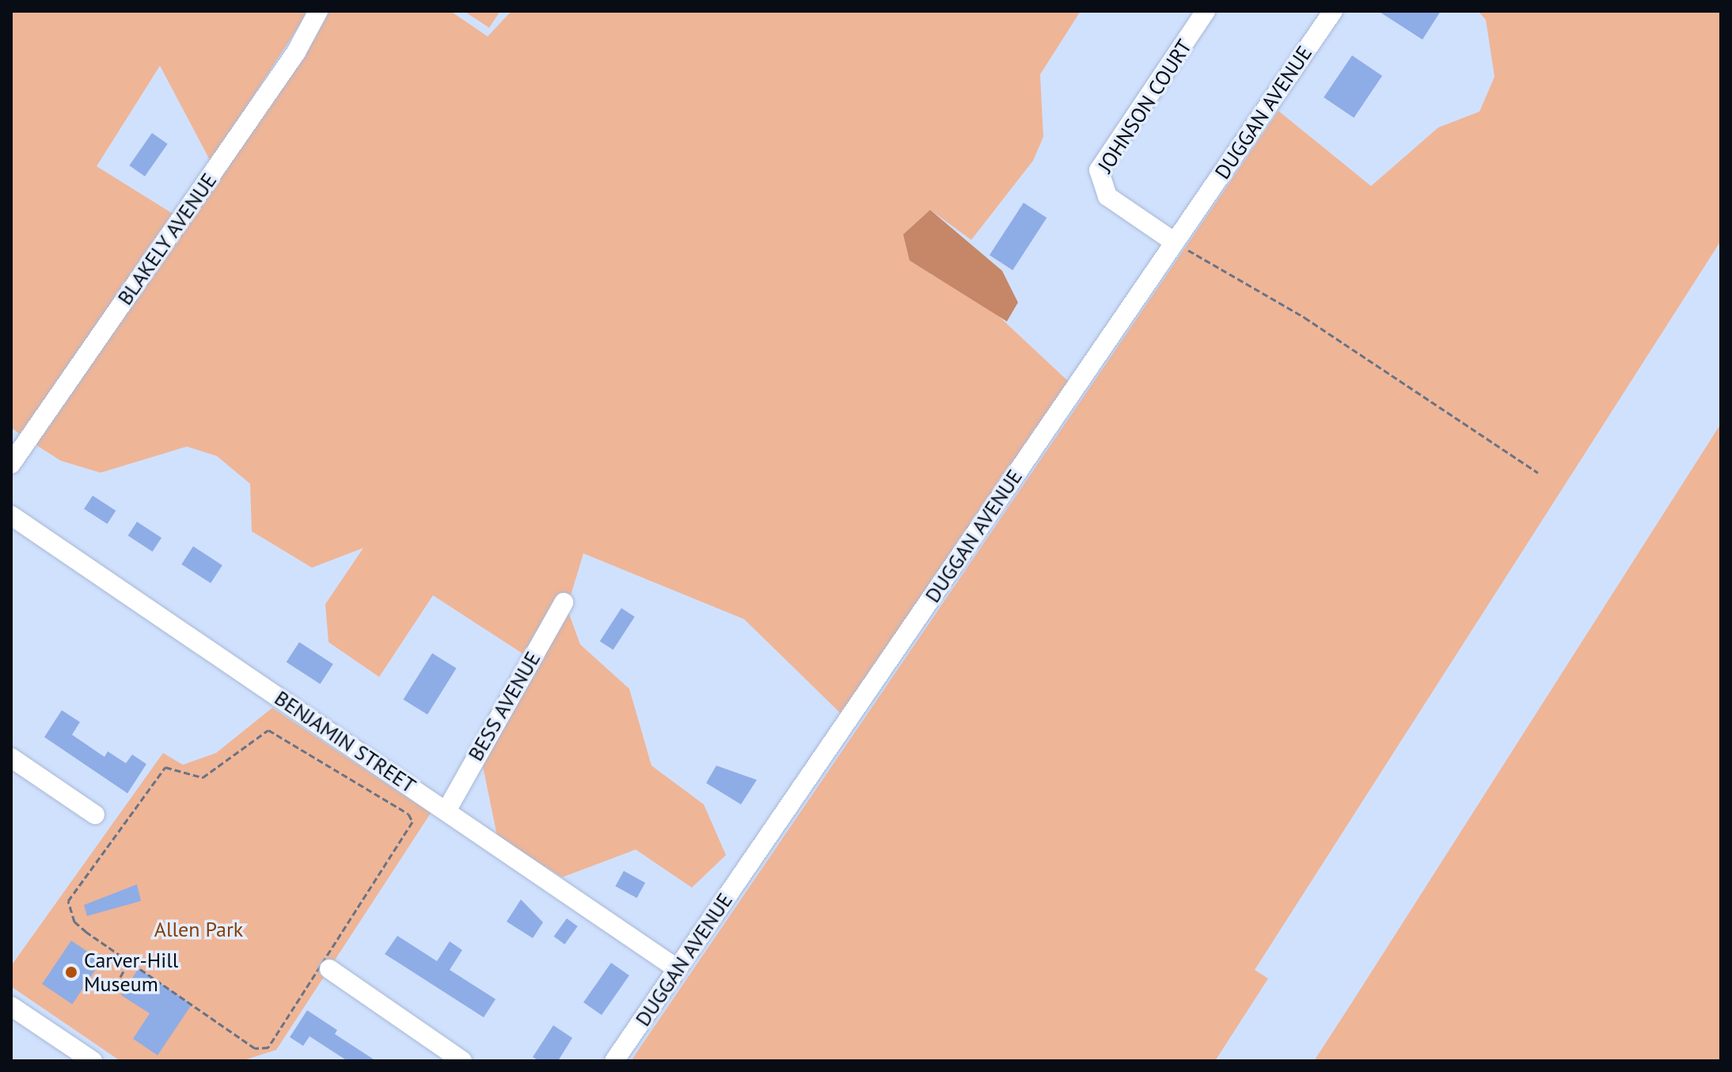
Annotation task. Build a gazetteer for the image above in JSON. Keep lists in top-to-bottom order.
{
  "streets": {
    "street": [
      "JOHNSON COURT",
      "DUGGAN AVENUE",
      "BLAKELY AVENUE",
      "BESS AVENUE",
      "BENJAMIN STREET"
    ]
  },
  "crossings": [
    ["JOHNSON COURT", "DUGGAN AVENUE"],
    ["DUGGAN AVENUE", "BENJAMIN STREET"],
    ["BESS AVENUE", "BENJAMIN STREET"]
  ],
  "parks": ["Allen Park"],
  "places": ["Carver-Hill Museum"]
}
